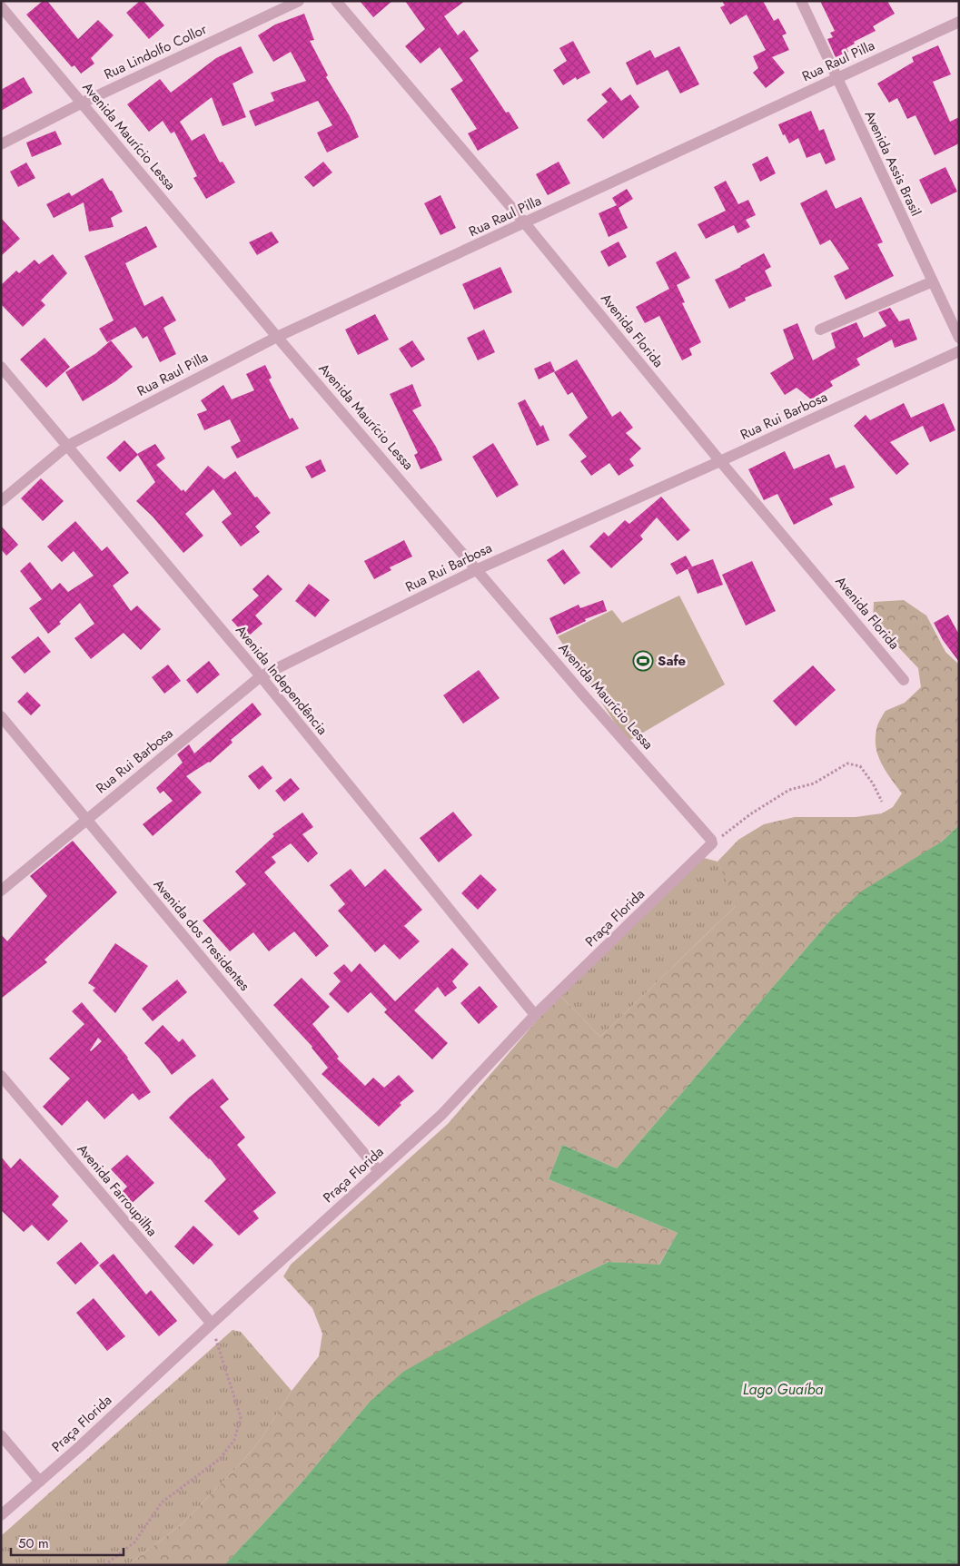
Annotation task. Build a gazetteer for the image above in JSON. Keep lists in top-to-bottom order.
{
  "streets": {
    "street": [
      "Rua Lindolfo Collor",
      "Rua Raul Pilla",
      "Avenida Maurício Lessa",
      "Avenida Assis Brasil",
      "Avenida Florida",
      "Rua Rui Barbosa",
      "Avenida Independência",
      "Praça Florida",
      "Avenida dos Presidentes",
      "Avenida Farroupilha"
    ]
  },
  "crossings": [
    ["Rua Lindolfo Collor", "Avenida Maurício Lessa"],
    ["Rua Raul Pilla", "Avenida Maurício Lessa"],
    ["Rua Raul Pilla", "Avenida Assis Brasil"],
    ["Rua Raul Pilla", "Avenida Florida"],
    ["Rua Raul Pilla", "Avenida Independência"],
    ["Avenida Maurício Lessa", "Rua Rui Barbosa"],
    ["Avenida Maurício Lessa", "Praça Florida"],
    ["Avenida Florida", "Rua Rui Barbosa"],
    ["Rua Rui Barbosa", "Avenida Independência"],
    ["Rua Rui Barbosa", "Avenida dos Presidentes"],
    ["Avenida Independência", "Praça Florida"],
    ["Praça Florida", "Avenida dos Presidentes"],
    ["Praça Florida", "Avenida Farroupilha"]
  ],
  "water": ["Lago Guaíba"],
  "places": {
    "sports": ["Safe"]
  },
  "scale_bar": "50 m"
}
